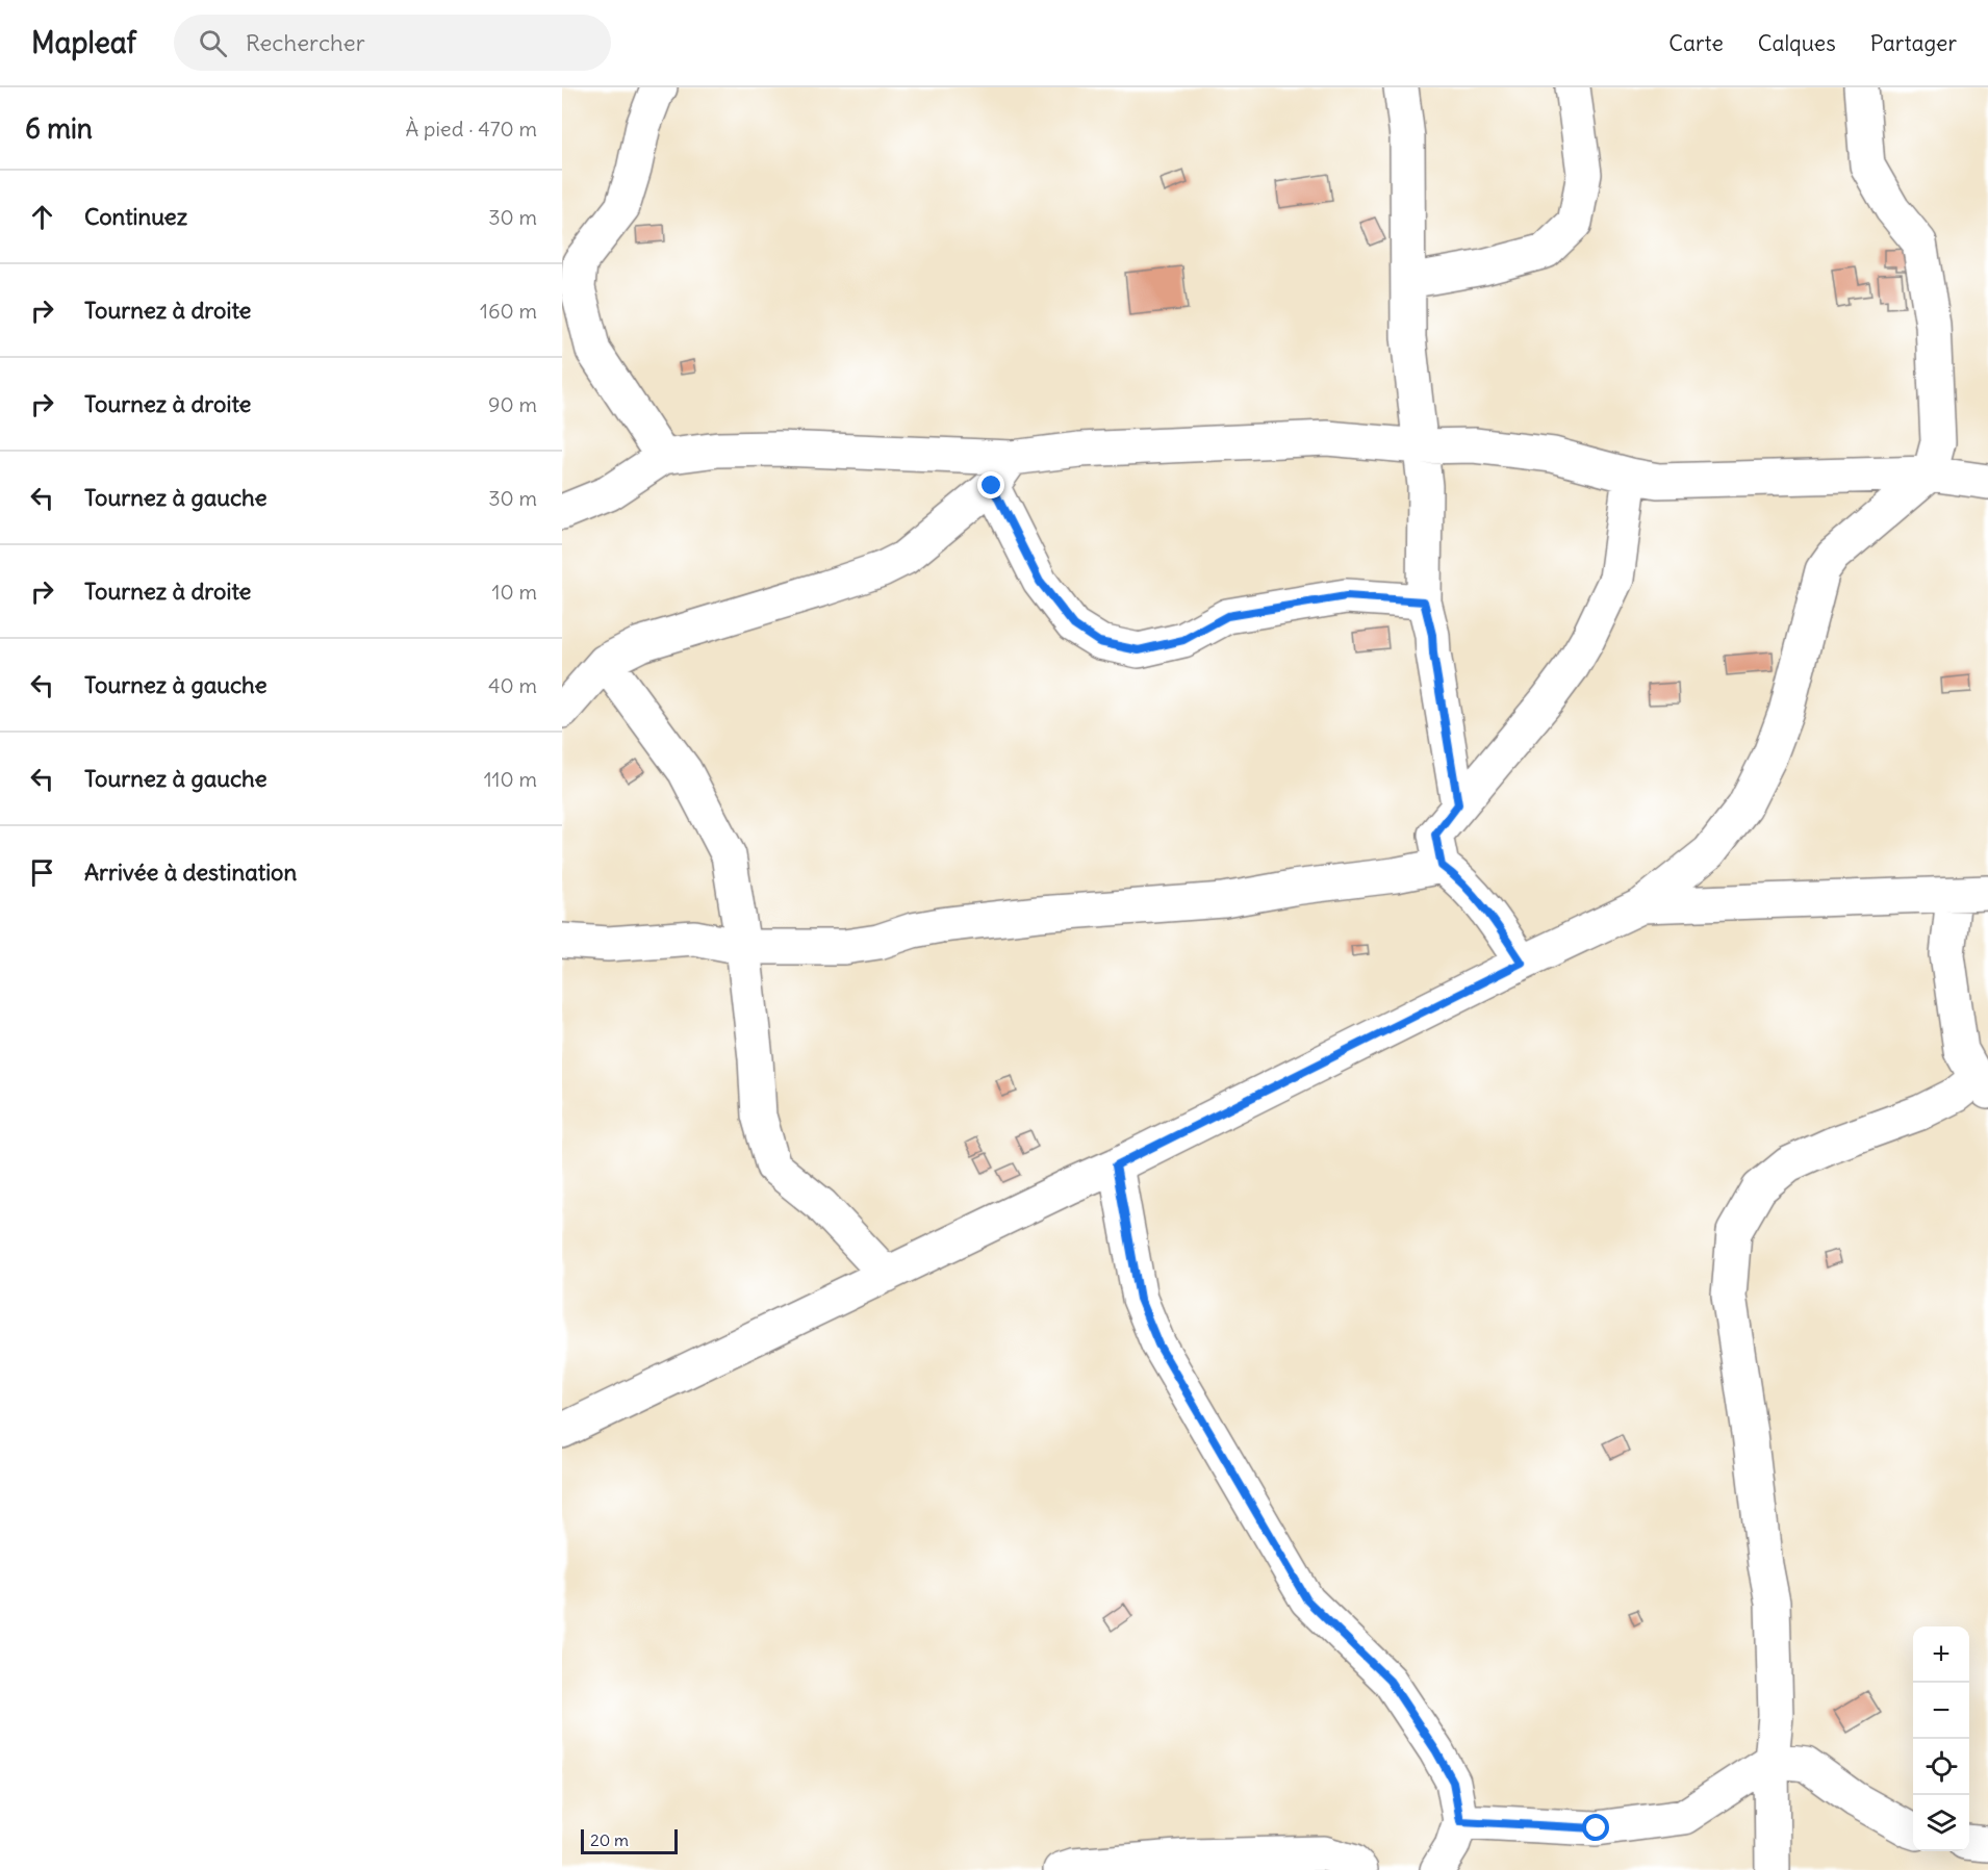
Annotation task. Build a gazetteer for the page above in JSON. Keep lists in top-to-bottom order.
{
  "scale_bar": "20 m",
  "page": {
    "header": "Mapleaf",
    "search": "Rechercher",
    "nav": ["Carte", "Calques", "Partager"],
    "heading": ["6 min", "À pied · 470 m"],
    "list": [
      ["Continuez", "30 m"],
      ["Tournez à droite", "160 m"],
      ["Tournez à droite", "90 m"],
      ["Tournez à gauche", "30 m"],
      ["Tournez à droite", "10 m"],
      ["Tournez à gauche", "40 m"],
      ["Tournez à gauche", "110 m"],
      "Arrivée à destination"
    ],
    "map_buttons": ["+", "−"],
    "scale": "20 m"
  }
}
